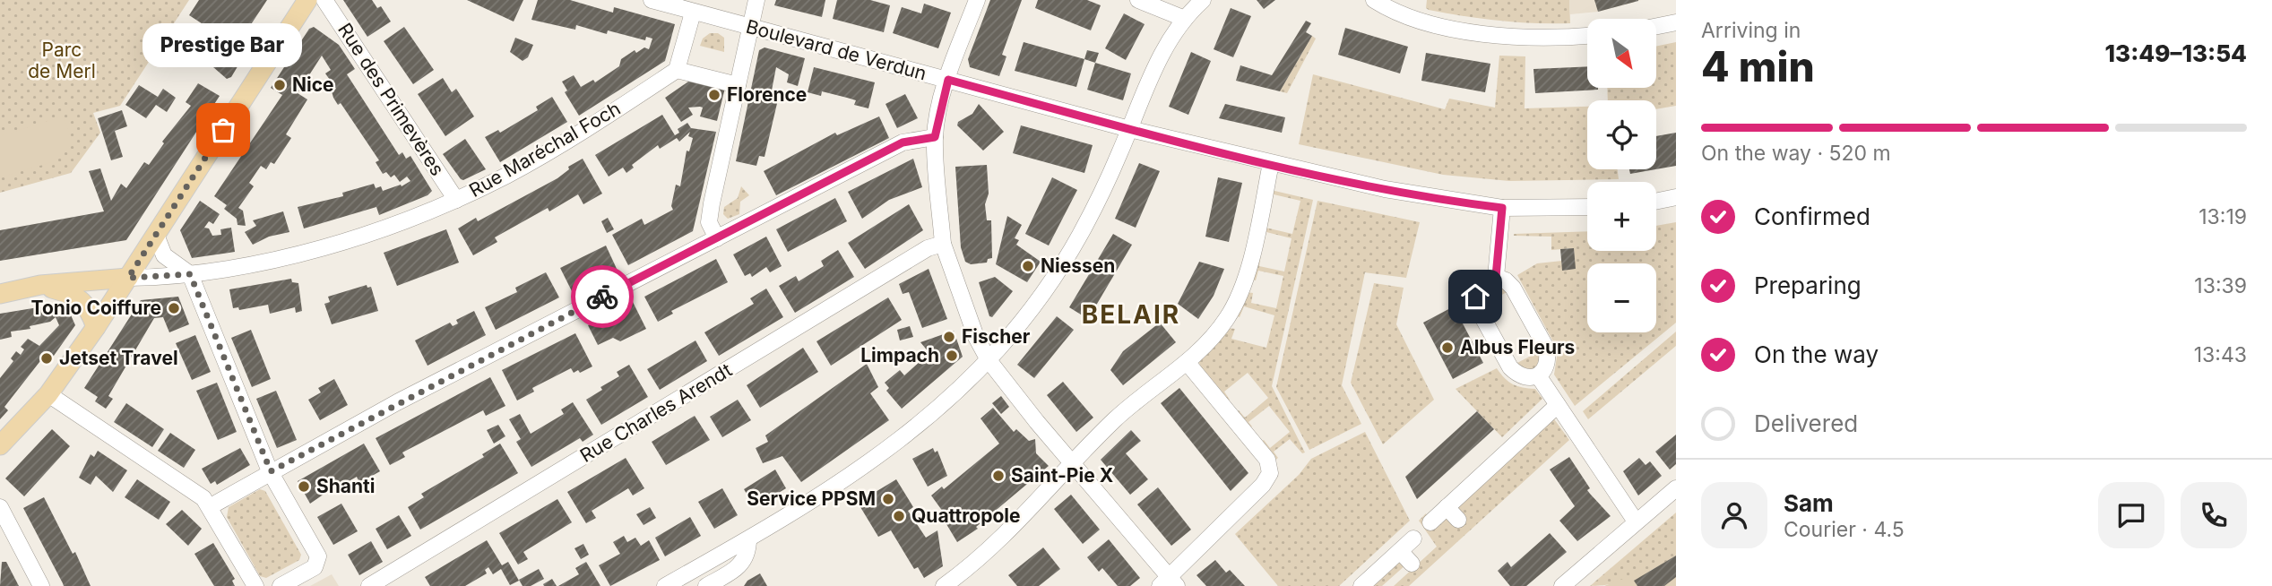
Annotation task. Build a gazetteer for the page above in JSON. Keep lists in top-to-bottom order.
{
  "streets": {
    "street": [
      "Boulevard de Verdun",
      "Rue des Primevères",
      "Rue Maréchal Foch",
      "Rue Charles Arendt"
    ]
  },
  "crossings": [
    ["Rue des Primevères", "Rue Maréchal Foch"]
  ],
  "districts": ["BELAIR"],
  "parks": ["Parc de Merl"],
  "places": [
    "Nice",
    "Florence",
    "Prestige Bar",
    "Niessen",
    "Tonio Coiffure",
    "Fischer",
    "Albus Fleurs",
    "Limpach",
    "Jetset Travel",
    "Saint-Pie X",
    "Shanti",
    "Service PPSM",
    "Quattropole"
  ],
  "north": "bottom right",
  "page": {
    "heading": ["4 min", "Arriving in", "13:49–13:54"],
    "panel": ["Sam", "Courier · 4.5"],
    "map_buttons": ["+", "−"],
    "bubble": "Prestige Bar",
    "bar": "On the way · 520 m",
    "list": [
      ["Confirmed", "13:19"],
      ["Preparing", "13:39"],
      ["On the way", "13:43"],
      "Delivered"
    ]
  }
}
